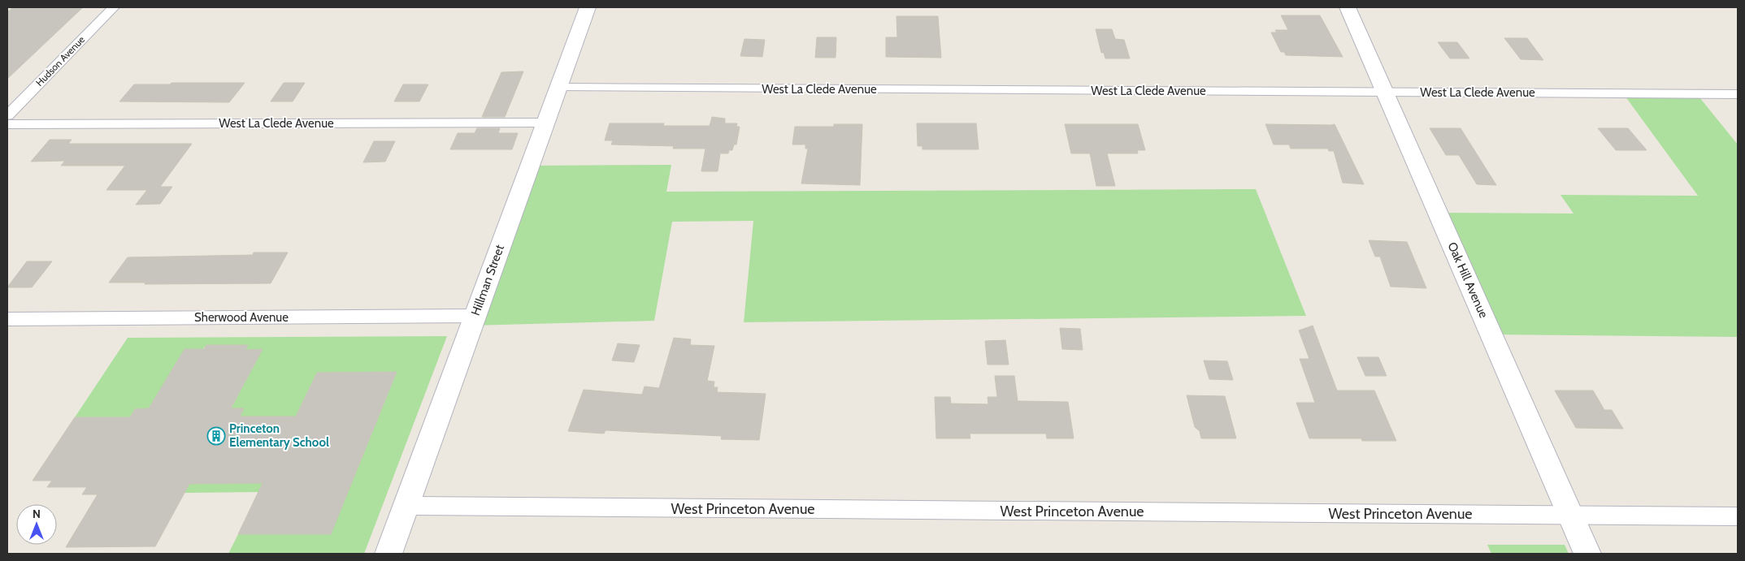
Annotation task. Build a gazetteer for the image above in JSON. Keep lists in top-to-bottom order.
{
  "streets": {
    "street": [
      "Hudson Avenue",
      "West La Clede Avenue",
      "Hillman Street",
      "Oak Hill Avenue",
      "Sherwood Avenue",
      "West Princeton Avenue"
    ]
  },
  "crossings": [
    ["West La Clede Avenue", "Hillman Street"],
    ["West La Clede Avenue", "Oak Hill Avenue"],
    ["Hillman Street", "Sherwood Avenue"],
    ["Hillman Street", "West Princeton Avenue"],
    ["Oak Hill Avenue", "West Princeton Avenue"]
  ],
  "places": {
    "building": ["Princeton Elementary School"]
  },
  "north": "top"
}
